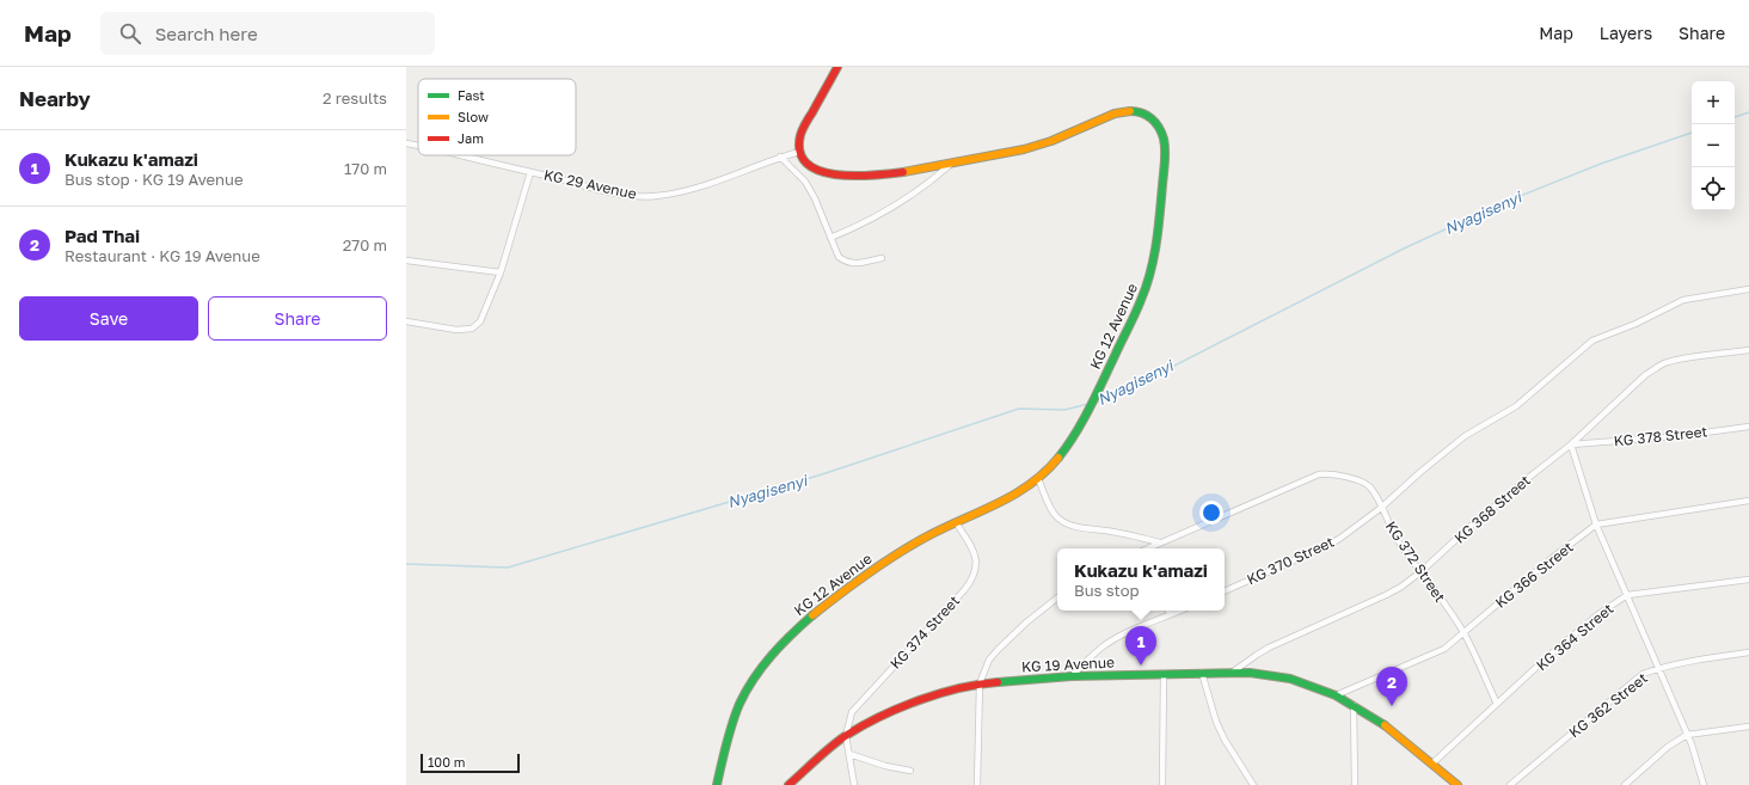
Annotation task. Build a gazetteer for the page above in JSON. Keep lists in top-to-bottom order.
{
  "streets": {
    "street": [
      "KG 29 Avenue",
      "KG 12 Avenue",
      "KG 378 Street",
      "KG 368 Street",
      "KG 370 Street",
      "KG 372 Street",
      "KG 366 Street",
      "KG 374 Street",
      "KG 364 Street",
      "KG 19 Avenue",
      "KG 362 Street"
    ]
  },
  "crossings": [
    ["KG 29 Avenue", "KG 12 Avenue"],
    ["KG 12 Avenue", "KG 374 Street"],
    ["KG 378 Street", "KG 368 Street"],
    ["KG 368 Street", "KG 372 Street"],
    ["KG 368 Street", "KG 19 Avenue"],
    ["KG 370 Street", "KG 372 Street"],
    ["KG 372 Street", "KG 366 Street"],
    ["KG 372 Street", "KG 364 Street"],
    ["KG 366 Street", "KG 19 Avenue"],
    ["KG 374 Street", "KG 19 Avenue"],
    ["KG 364 Street", "KG 19 Avenue"]
  ],
  "water": ["Nyagisenyi"],
  "legend": ["Fast", "Slow", "Jam"],
  "scale_bar": "100 m",
  "page": {
    "header": "Map",
    "search": "Search here",
    "nav": ["Map", "Layers", "Share"],
    "heading": ["Nearby", "2 results"],
    "map_buttons": ["+", "−"],
    "list": [
      {
        "mark": "1",
        "name": "Kukazu k'amazi",
        "note": "Bus stop · KG 19 Avenue",
        "value": "170 m"
      },
      {
        "mark": "2",
        "name": "Pad Thai",
        "note": "Restaurant · KG 19 Avenue",
        "value": "270 m"
      }
    ],
    "buttons": ["Save", "Share"],
    "popup": ["Kukazu k'amazi", "Bus stop"],
    "pins": ["1", "2"],
    "scale": "100 m"
  }
}
